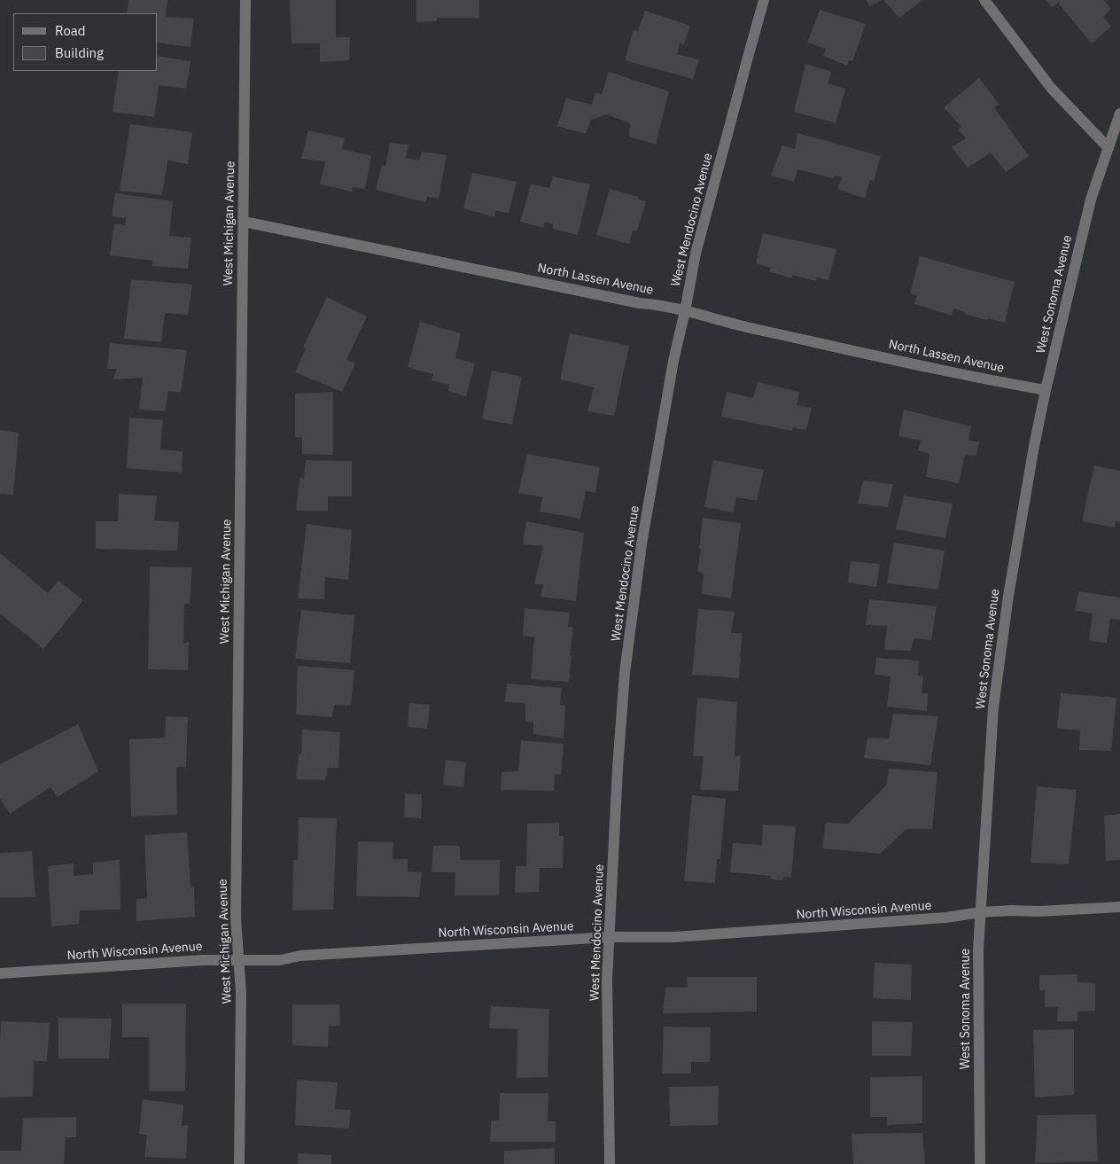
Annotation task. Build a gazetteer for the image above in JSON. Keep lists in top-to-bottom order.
{
  "streets": {
    "street": [
      "West Mendocino Avenue",
      "West Michigan Avenue",
      "North Lassen Avenue",
      "West Sonoma Avenue",
      "North Wisconsin Avenue"
    ]
  },
  "crossings": [
    ["West Mendocino Avenue", "North Lassen Avenue"],
    ["West Mendocino Avenue", "North Wisconsin Avenue"],
    ["West Michigan Avenue", "North Lassen Avenue"],
    ["West Michigan Avenue", "North Wisconsin Avenue"],
    ["North Lassen Avenue", "West Sonoma Avenue"],
    ["West Sonoma Avenue", "North Wisconsin Avenue"]
  ],
  "legend": ["Road", "Building"]
}
